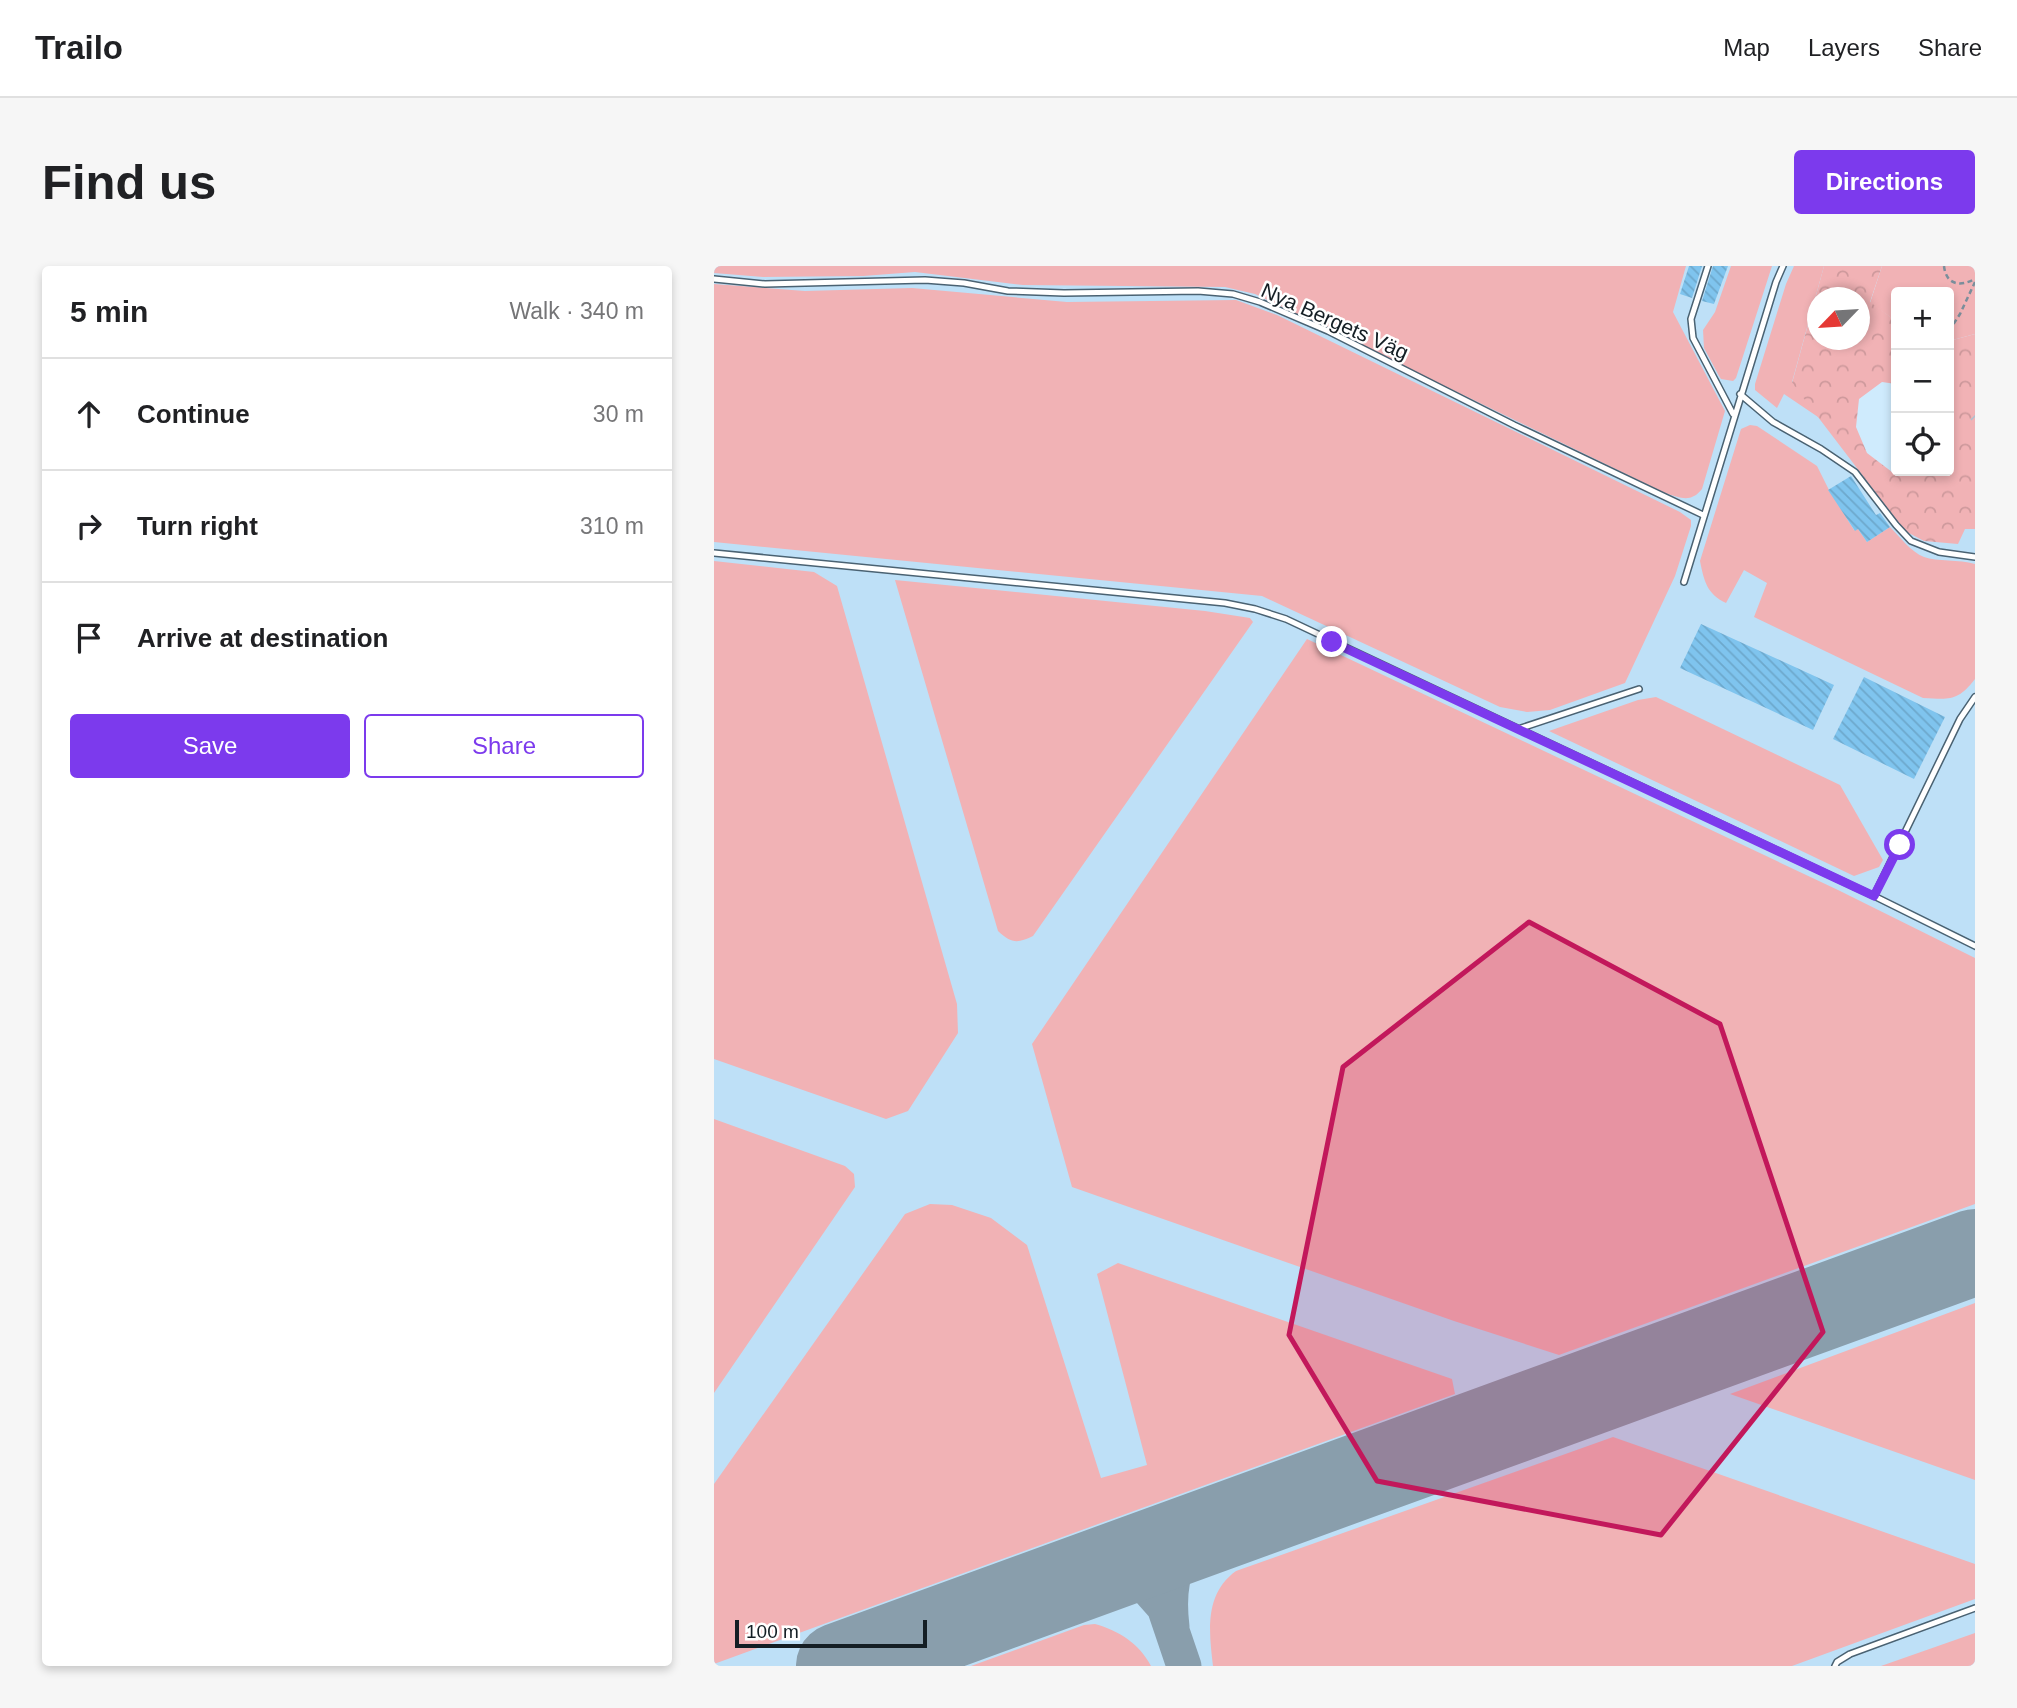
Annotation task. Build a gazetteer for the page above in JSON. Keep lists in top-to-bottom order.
{
  "streets": {
    "lane": ["Nya Bergets Väg"]
  },
  "scale_bar": "100 m",
  "north": "bottom left",
  "page": {
    "header": "Trailo",
    "nav": ["Map", "Layers", "Share"],
    "buttons": [
      "Directions",
      ["Save", "Share"]
    ],
    "title": "Find us",
    "heading": ["5 min", "Walk · 340 m"],
    "map_buttons": ["+", "−"],
    "list": [
      ["Continue", "30 m"],
      ["Turn right", "310 m"],
      "Arrive at destination"
    ],
    "scale": "100 m"
  }
}
